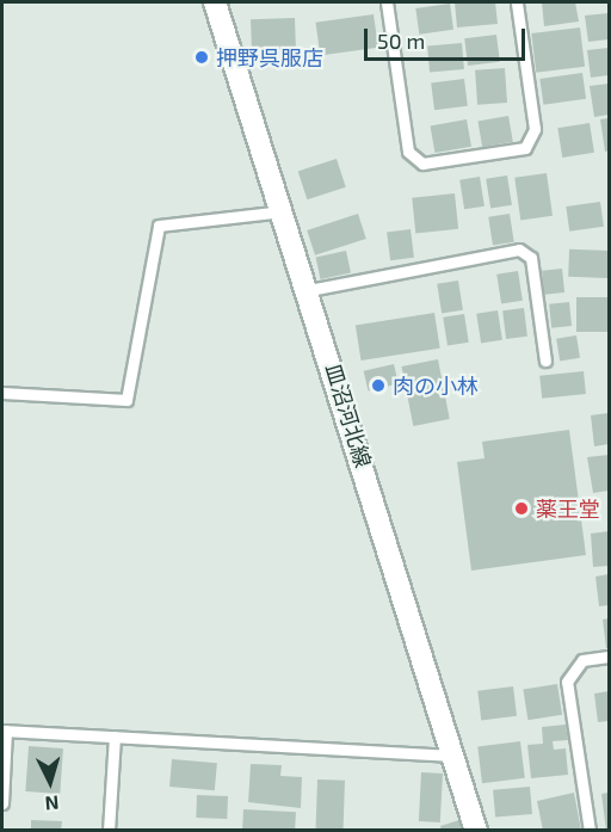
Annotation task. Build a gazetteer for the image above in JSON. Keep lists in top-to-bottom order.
{
  "streets": {
    "main road": ["皿沼河北線"]
  },
  "places": ["押野呉服店", "肉の小林", "薬王堂"],
  "scale_bar": "50 m",
  "north": "bottom"
}
